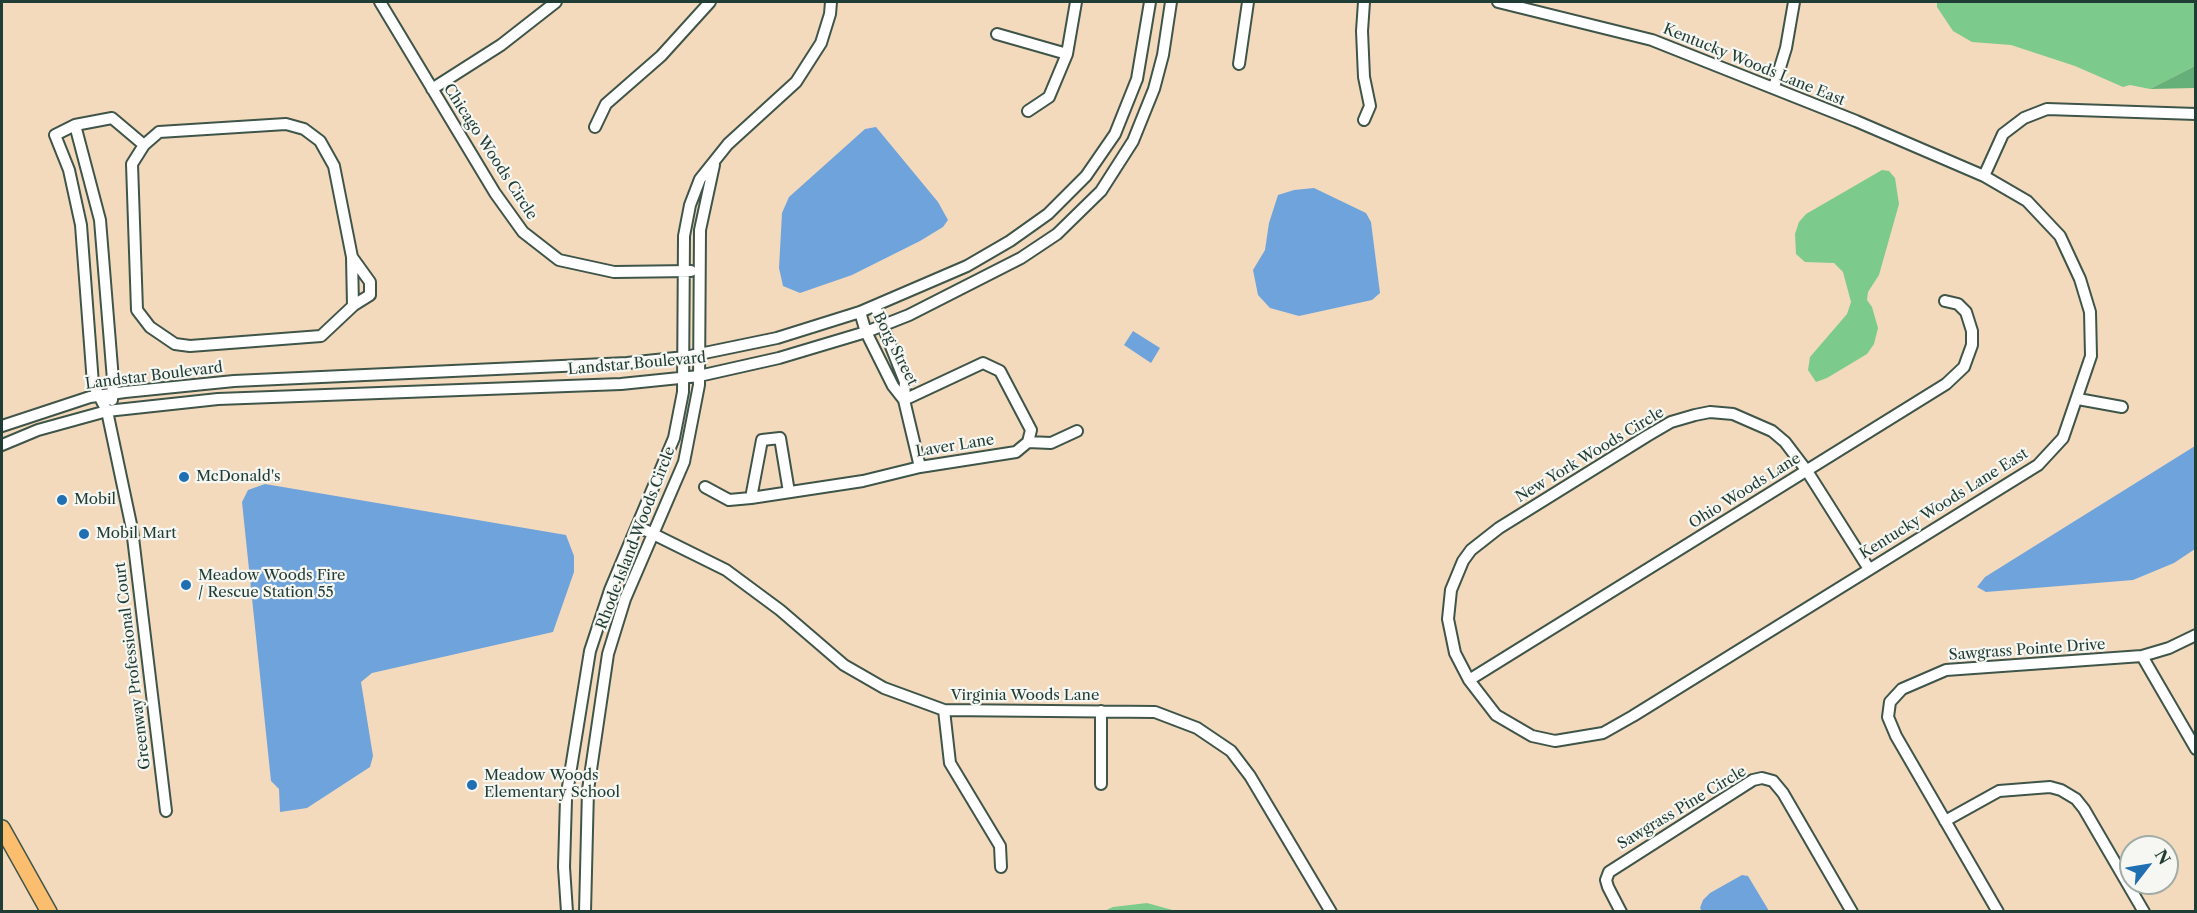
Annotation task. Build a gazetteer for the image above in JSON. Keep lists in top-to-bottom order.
{
  "streets": {
    "street": [
      "Kentucky Woods Lane East",
      "Chicago Woods Circle",
      "Borg Street",
      "Landstar Boulevard",
      "Laver Lane",
      "New York Woods Circle",
      "Ohio Woods Lane",
      "Rhode Island Woods Circle",
      "Sawgrass Pointe Drive",
      "Greenway Professional Court",
      "Virginia Woods Lane",
      "Sawgrass Pine Circle"
    ]
  },
  "crossings": [
    ["Kentucky Woods Lane East", "New York Woods Circle"],
    ["Kentucky Woods Lane East", "Ohio Woods Lane"],
    ["Borg Street", "Landstar Boulevard"],
    ["Borg Street", "Laver Lane"],
    ["Landstar Boulevard", "Rhode Island Woods Circle"],
    ["Landstar Boulevard", "Greenway Professional Court"],
    ["New York Woods Circle", "Ohio Woods Lane"],
    ["Rhode Island Woods Circle", "Virginia Woods Lane"]
  ],
  "places": [
    "McDonald's",
    "Mobil",
    "Mobil Mart",
    "Meadow Woods Fire / Rescue Station 55",
    "Meadow Woods Elementary School"
  ],
  "north": "top right"
}
